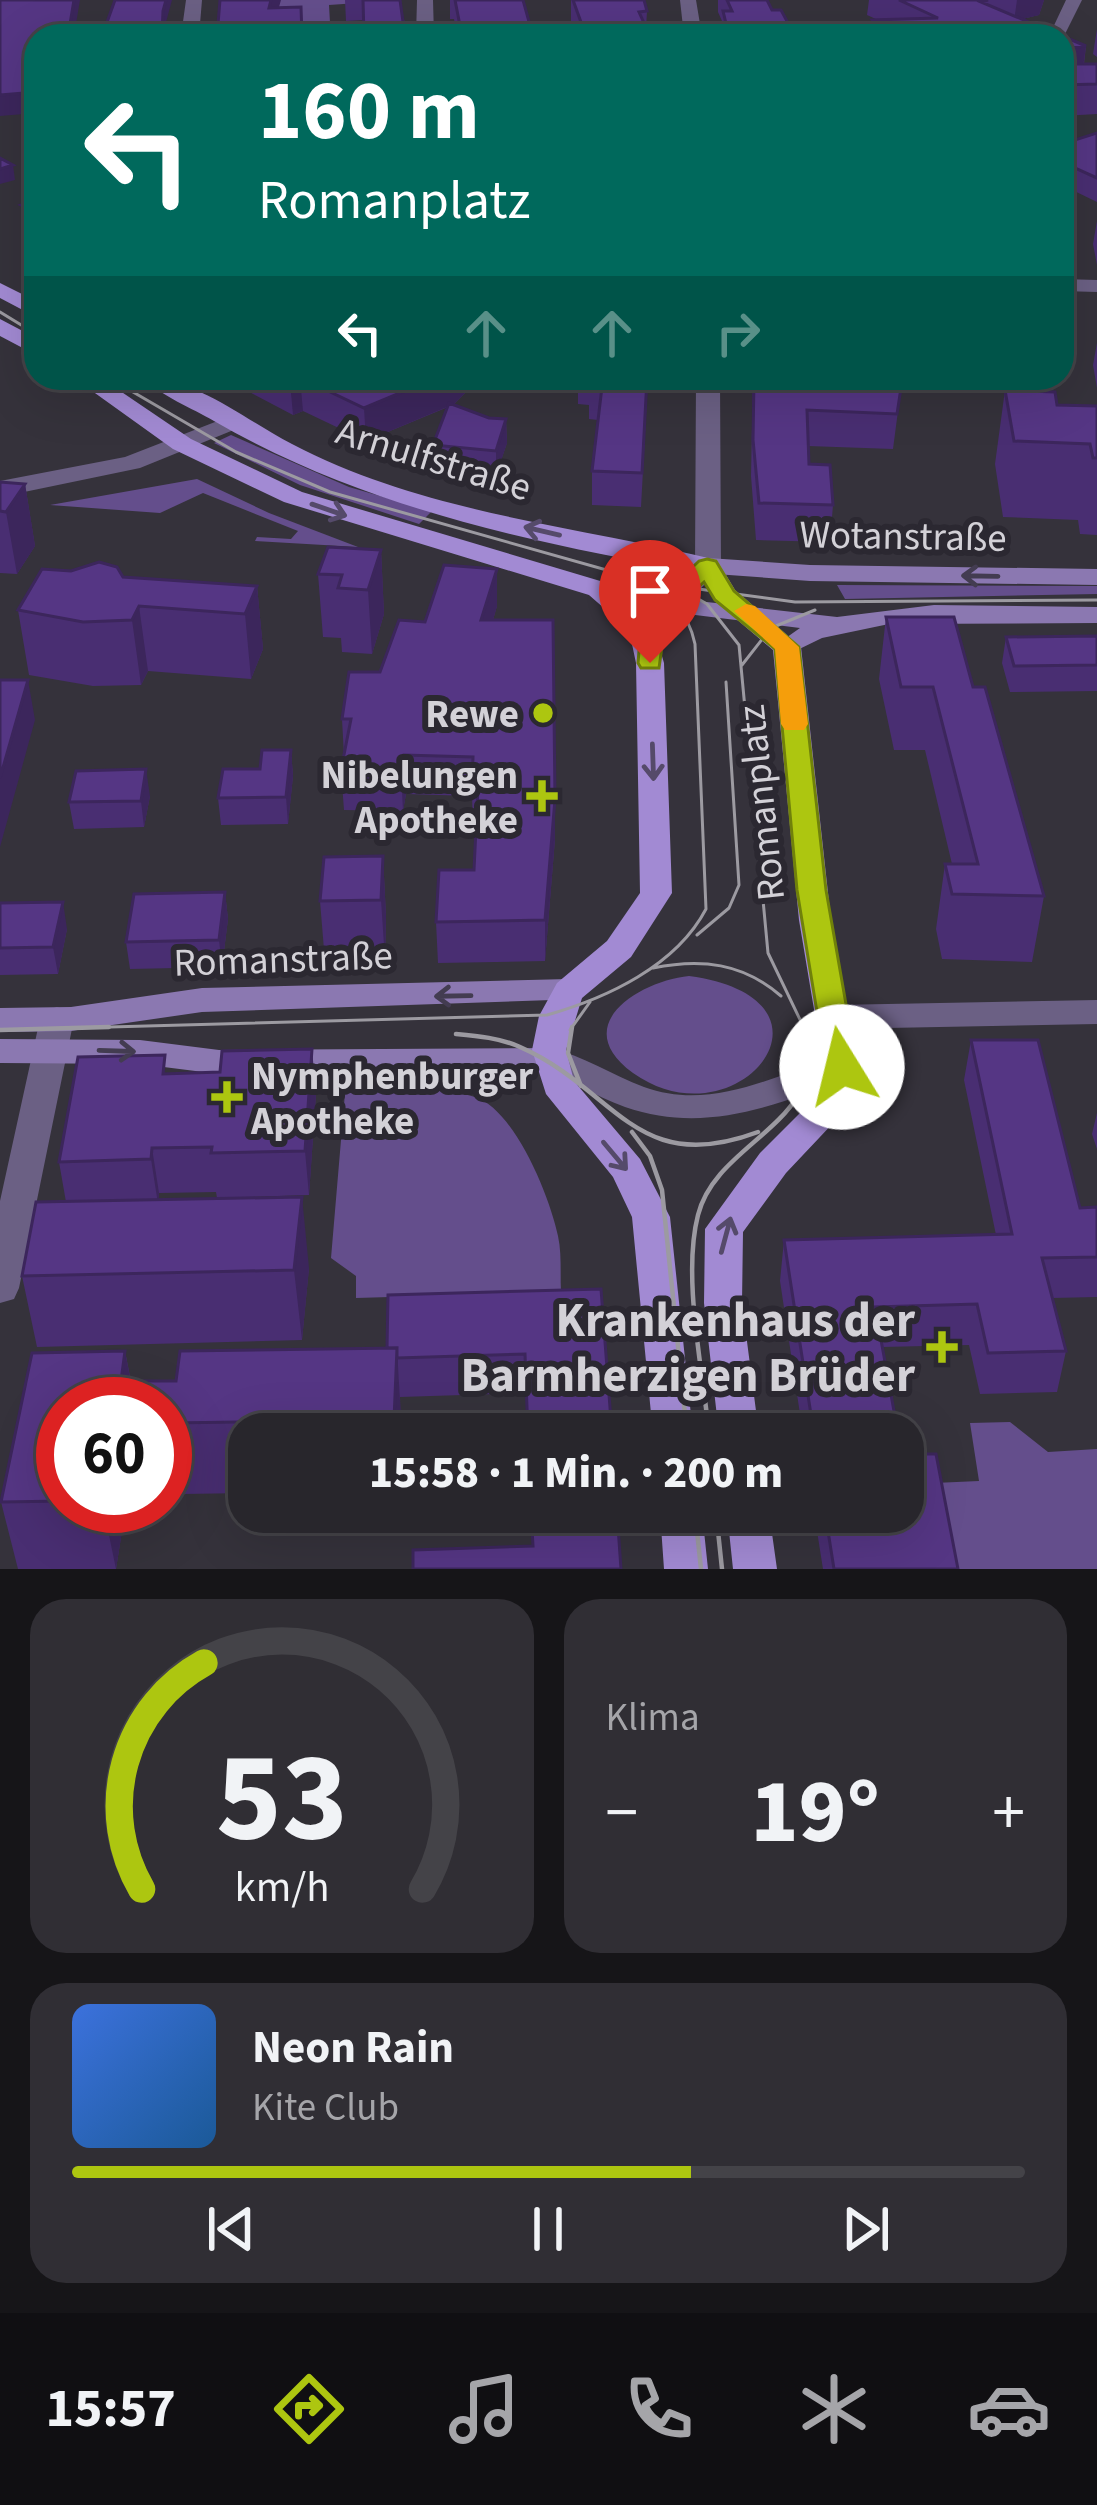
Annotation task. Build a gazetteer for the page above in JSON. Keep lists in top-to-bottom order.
{
  "streets": {
    "main road": [
      "Arnulfstraße",
      "Wotanstraße",
      "Romanplatz",
      "Romanstraße"
    ]
  },
  "crossings": [
    ["Arnulfstraße", "Wotanstraße"],
    ["Arnulfstraße", "Romanplatz"],
    ["Wotanstraße", "Romanplatz"]
  ],
  "places": {
    "other": ["Rewe"],
    "health": ["Nibelungen Apotheke", "Nymphenburger Apotheke", "Krankenhaus der Barmherzigen Brüder"]
  },
  "page": {
    "turn": ["160 m", "Romanplatz"],
    "limit": "60",
    "trip": "15:58 · 1 Min. · 200 m",
    "tile": "Klima",
    "heat": ["−", "19°", "+"],
    "song": ["Neon Rain", "Kite Club"],
    "tabs": "15:57",
    "gauge": ["53", "km/h"]
  }
}
